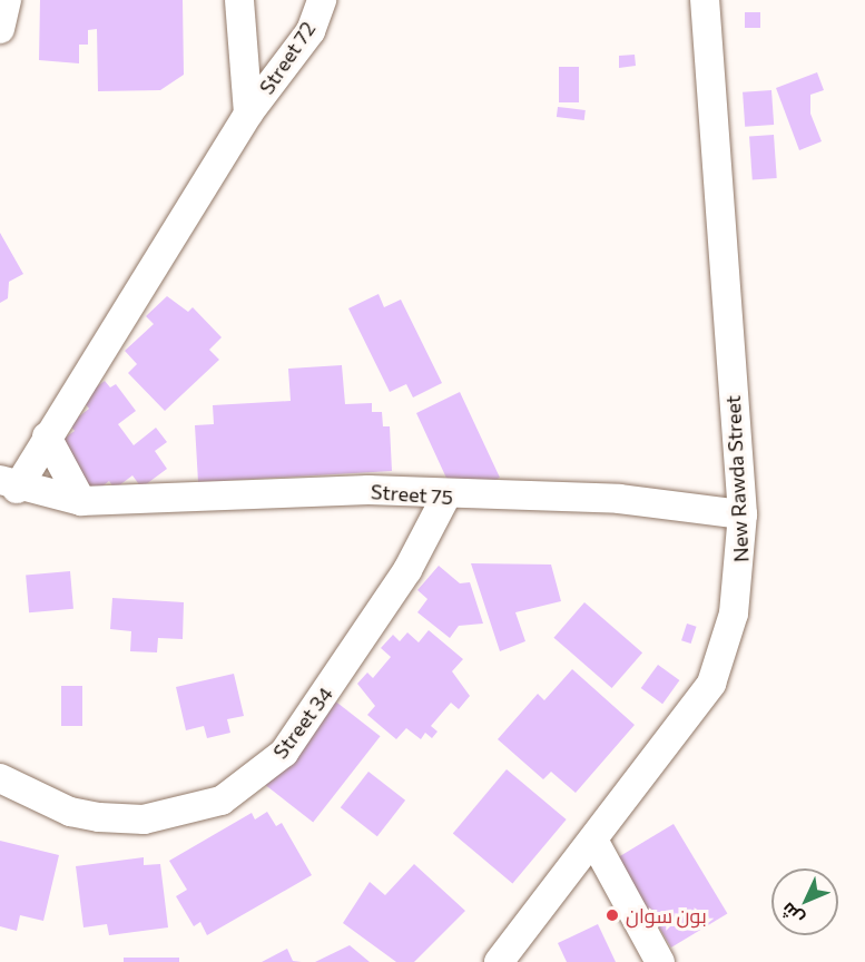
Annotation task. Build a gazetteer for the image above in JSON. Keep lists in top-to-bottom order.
{
  "streets": {
    "street": [
      "Street 72",
      "New Rawda Street",
      "Street 75",
      "Street 34"
    ]
  },
  "crossings": [
    ["Street 72", "Street 75"],
    ["New Rawda Street", "Street 75"],
    ["Street 75", "Street 34"]
  ],
  "places": ["بون سوان"],
  "north": "bottom left"
}
